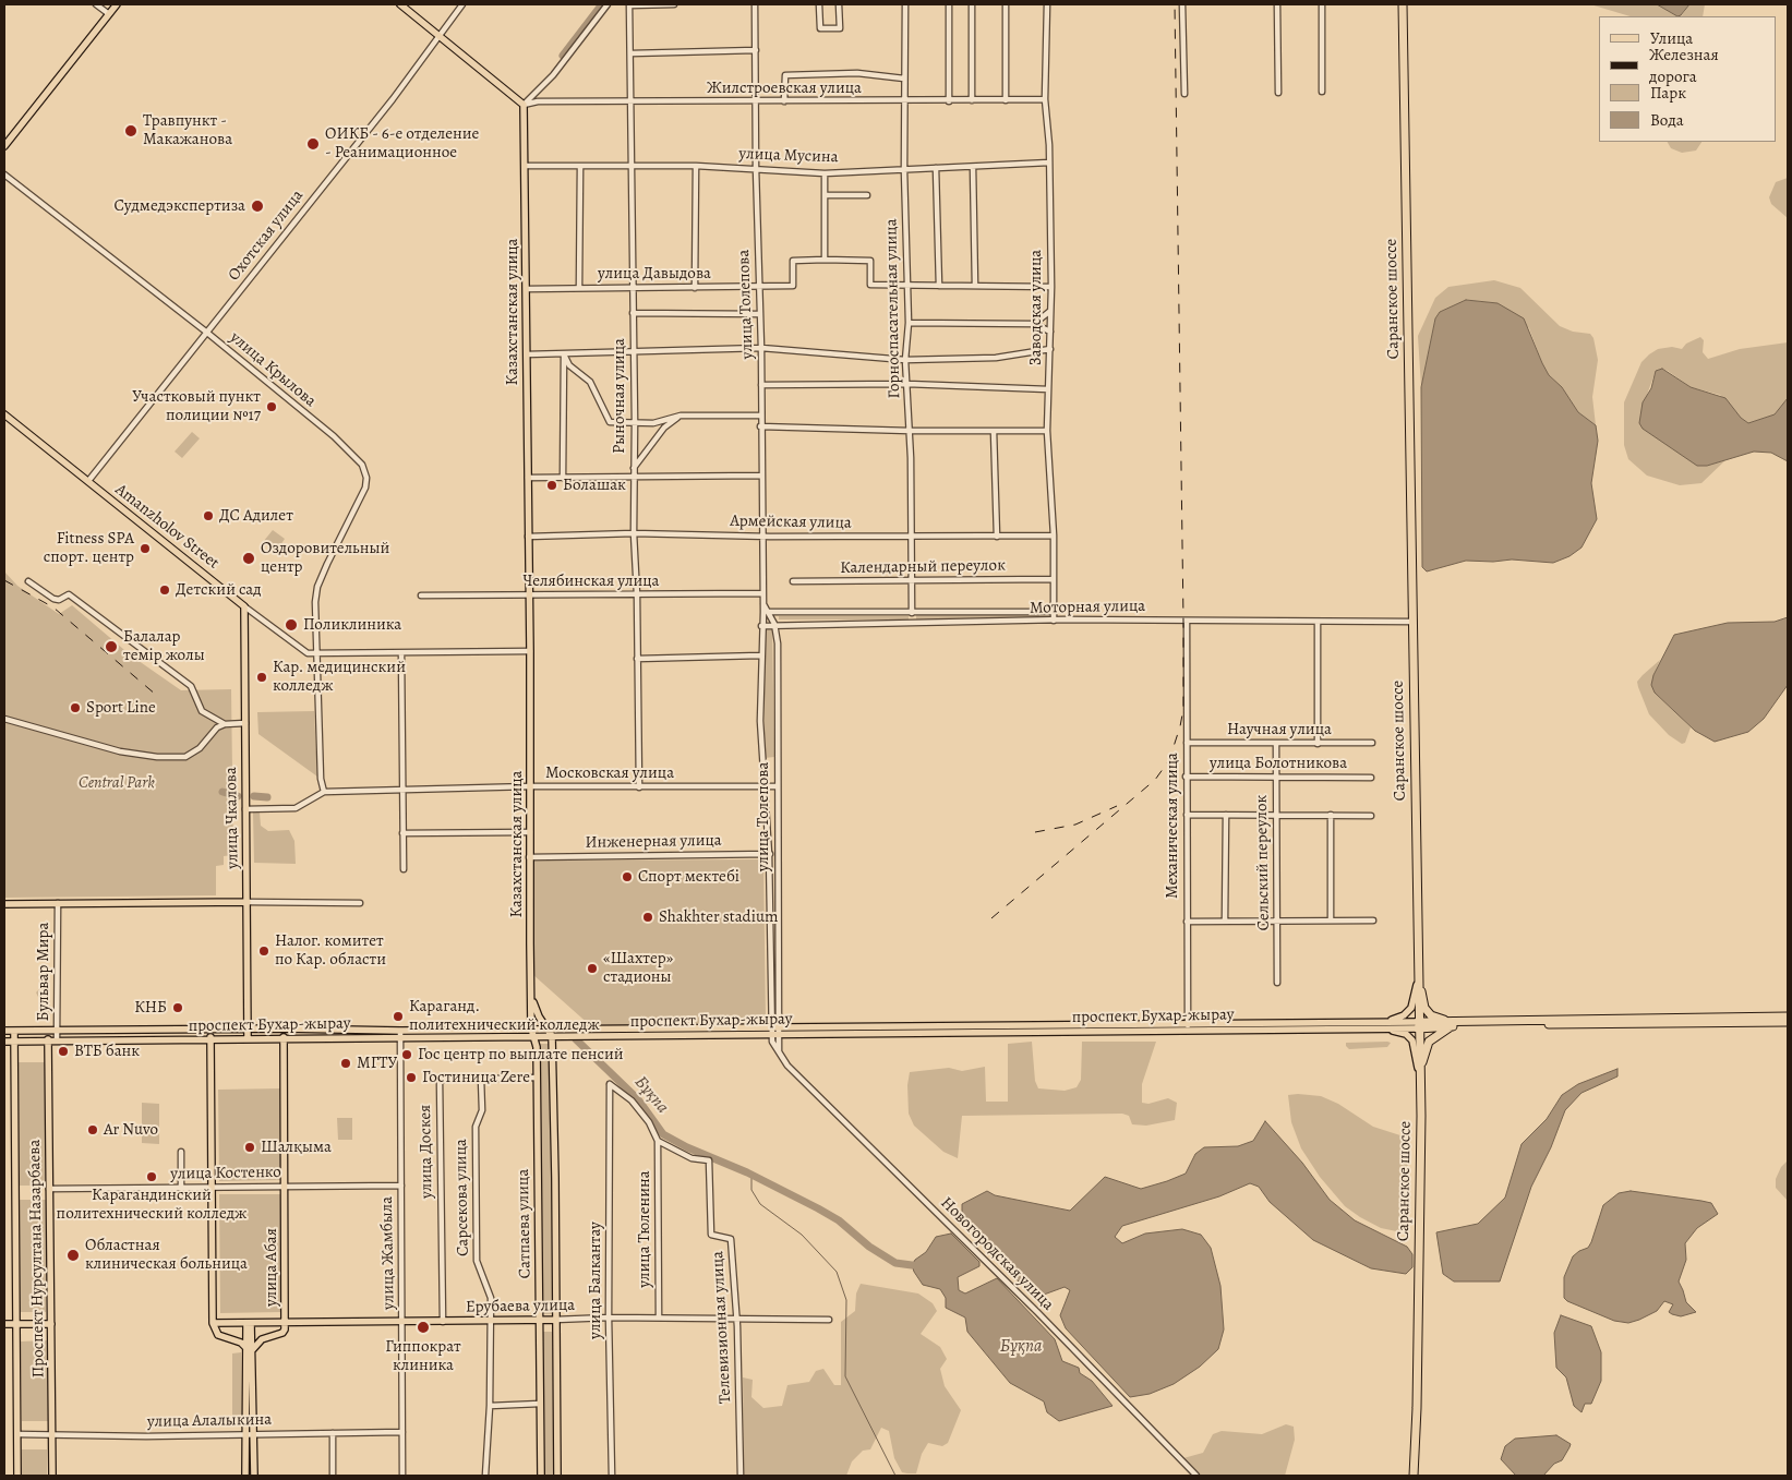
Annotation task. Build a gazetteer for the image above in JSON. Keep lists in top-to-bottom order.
{
  "streets": {
    "highway": ["Саранское шоссе"],
    "main road": [
      "Казахстанская улица",
      "Amanzholov Street",
      "улица Чкалова",
      "проспект Бухар-жырау",
      "Сатпаева улица",
      "Проспект Нурсултана Назарбаева",
      "улица Абая",
      "Ерубаева улица"
    ],
    "street": [
      "Жилстроевская улица",
      "улица Мусина",
      "Охотская улица",
      "улица Давыдова",
      "улица Толепова",
      "Заводская улица",
      "Горноспасательная улица",
      "улица Крылова",
      "Рыночная улица",
      "Армейская улица",
      "Календарный переулок",
      "Челябинская улица",
      "Моторная улица",
      "Научная улица",
      "улица Болотникова",
      "Московская улица",
      "Механическая улица",
      "Инженерная улица",
      "Сельский переулок",
      "Бульвар Мира",
      "улица Доскея",
      "улица Костенко",
      "Сарсекова улица",
      "улица Тюленина",
      "улица Жамбыла",
      "Новогородская улица",
      "улица Балкантау",
      "Телевизионная улица",
      "улица Алалыкина"
    ]
  },
  "crossings": [
    ["Жилстроевская улица", "улица Толепова"],
    ["Жилстроевская улица", "Заводская улица"],
    ["Жилстроевская улица", "Горноспасательная улица"],
    ["Жилстроевская улица", "Казахстанская улица"],
    ["Жилстроевская улица", "Рыночная улица"],
    ["улица Мусина", "улица Толепова"],
    ["улица Мусина", "Заводская улица"],
    ["улица Мусина", "Горноспасательная улица"],
    ["улица Мусина", "Казахстанская улица"],
    ["улица Мусина", "Рыночная улица"],
    ["Охотская улица", "улица Крылова"],
    ["Охотская улица", "Amanzholov Street"],
    ["улица Давыдова", "улица Толепова"],
    ["улица Давыдова", "Заводская улица"],
    ["улица Давыдова", "Горноспасательная улица"],
    ["улица Давыдова", "Казахстанская улица"],
    ["улица Давыдова", "Рыночная улица"],
    ["Саранское шоссе", "Моторная улица"],
    ["Саранское шоссе", "проспект Бухар-жырау"],
    ["улица Толепова", "Армейская улица"],
    ["улица Толепова", "Челябинская улица"],
    ["улица Толепова", "Моторная улица"],
    ["улица Толепова", "Московская улица"],
    ["улица Толепова", "Инженерная улица"],
    ["улица Толепова", "проспект Бухар-жырау"],
    ["улица Толепова", "Новогородская улица"],
    ["Заводская улица", "Армейская улица"],
    ["Заводская улица", "Календарный переулок"],
    ["Заводская улица", "Моторная улица"],
    ["Горноспасательная улица", "Армейская улица"],
    ["Горноспасательная улица", "Календарный переулок"],
    ["Горноспасательная улица", "Моторная улица"],
    ["Казахстанская улица", "Армейская улица"],
    ["Казахстанская улица", "Челябинская улица"],
    ["Казахстанская улица", "Московская улица"],
    ["Казахстанская улица", "Инженерная улица"],
    ["Казахстанская улица", "проспект Бухар-жырау"],
    ["Казахстанская улица", "Сатпаева улица"],
    ["улица Крылова", "Amanzholov Street"],
    ["улица Крылова", "Московская улица"],
    ["Рыночная улица", "Армейская улица"],
    ["Рыночная улица", "Челябинская улица"],
    ["Рыночная улица", "Московская улица"],
    ["Amanzholov Street", "улица Чкалова"],
    ["Моторная улица", "Механическая улица"],
    ["Научная улица", "Механическая улица"],
    ["Научная улица", "Сельский переулок"],
    ["улица Болотникова", "Механическая улица"],
    ["улица Болотникова", "Сельский переулок"],
    ["улица Чкалова", "проспект Бухар-жырау"],
    ["Механическая улица", "проспект Бухар-жырау"],
    ["Бульвар Мира", "проспект Бухар-жырау"],
    ["проспект Бухар-жырау", "Сатпаева улица"],
    ["проспект Бухар-жырау", "улица Жамбыла"],
    ["проспект Бухар-жырау", "Новогородская улица"],
    ["проспект Бухар-жырау", "Проспект Нурсултана Назарбаева"],
    ["проспект Бухар-жырау", "улица Абая"],
    ["улица Доскея", "Сарсекова улица"],
    ["улица Доскея", "Сатпаева улица"],
    ["улица Доскея", "Ерубаева улица"],
    ["улица Костенко", "улица Жамбыла"],
    ["улица Костенко", "Проспект Нурсултана Назарбаева"],
    ["улица Костенко", "улица Абая"],
    ["Сарсекова улица", "Ерубаева улица"],
    ["Сатпаева улица", "Ерубаева улица"],
    ["улица Тюленина", "улица Балкантау"],
    ["улица Тюленина", "Ерубаева улица"],
    ["улица Тюленина", "Телевизионная улица"],
    ["улица Жамбыла", "Ерубаева улица"],
    ["улица Жамбыла", "улица Алалыкина"],
    ["Проспект Нурсултана Назарбаева", "улица Алалыкина"],
    ["улица Абая", "Ерубаева улица"],
    ["улица Балкантау", "Ерубаева улица"],
    ["улица Балкантау", "Телевизионная улица"],
    ["Ерубаева улица", "Телевизионная улица"]
  ],
  "water": ["Бұқпа"],
  "parks": ["Central Park"],
  "places": [
    "Травпункт - Макажанова",
    "ОИКБ - 6-е отделение - Реанимационное",
    "Судмедэкспертиза",
    "Участковый пункт полиции №17",
    "Болашак",
    "ДС Адилет",
    "Fitness SPA спорт. центр",
    "Оздоровительный центр",
    "Детский сад",
    "Поликлиника",
    "Балалар темір жолы",
    "Кар. медицинский колледж",
    "Sport Line",
    "Спорт мектебі",
    "Shakhter stadium",
    "Налог. комитет по Кар. области",
    "«Шахтер» стадионы",
    "КНБ",
    "Караганд. политехнический колледж",
    "ВТБ банк",
    "Гос центр по выплате пенсий",
    "МГТУ",
    "Гостиница Zere",
    "Ar Nuvo",
    "Шалқыма",
    "Карагандинский политехнический колледж",
    "Областная клиническая больница",
    "Гиппократ клиника"
  ],
  "legend": [
    "Улица",
    "Железная дорога",
    "Парк",
    "Вода"
  ]
}
